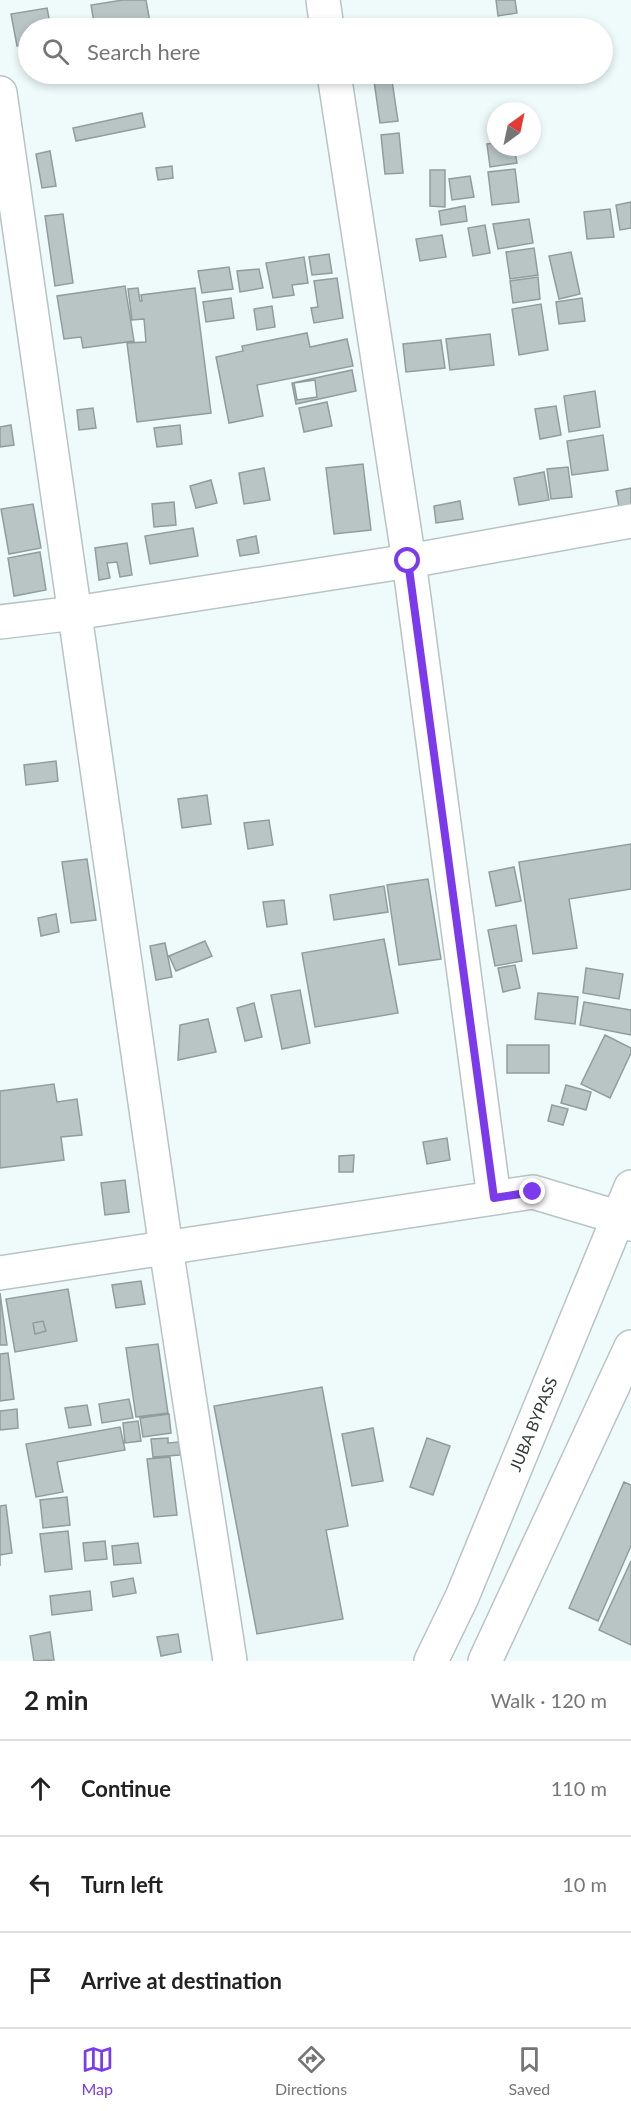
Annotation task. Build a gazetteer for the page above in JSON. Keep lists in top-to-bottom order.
{
  "streets": {
    "street": ["JUBA BYPASS"]
  },
  "north": "top right",
  "page": {
    "search": "Search here",
    "heading": ["2 min", "Walk · 120 m"],
    "list": [
      ["Continue", "110 m"],
      ["Turn left", "10 m"],
      "Arrive at destination"
    ],
    "nav": ["Map", "Directions", "Saved"]
  }
}
